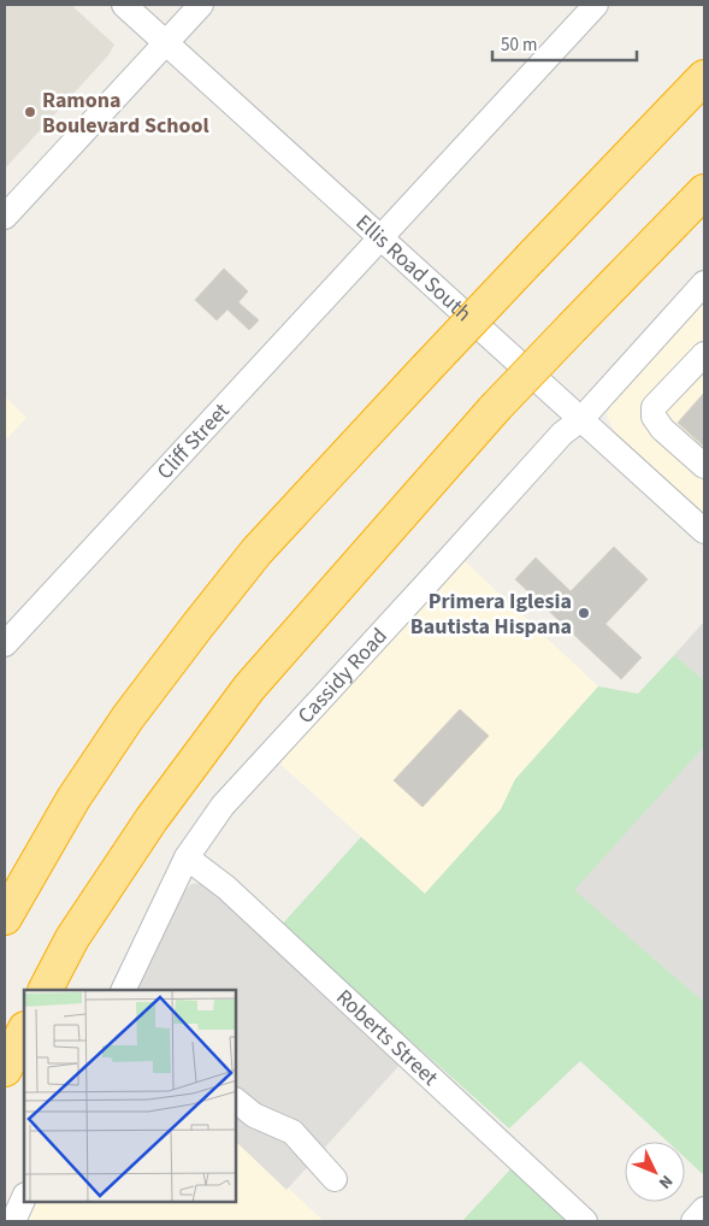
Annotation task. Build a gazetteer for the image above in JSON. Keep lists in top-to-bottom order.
{
  "streets": {
    "street": [
      "Ellis Road South",
      "Cliff Street",
      "Cassidy Road",
      "Roberts Street"
    ]
  },
  "crossings": [
    ["Ellis Road South", "Cliff Street"],
    ["Ellis Road South", "Cassidy Road"],
    ["Cassidy Road", "Roberts Street"]
  ],
  "places": ["Ramona Boulevard School", "Primera Iglesia Bautista Hispana"],
  "scale_bar": "50 m",
  "north": "bottom right"
}
